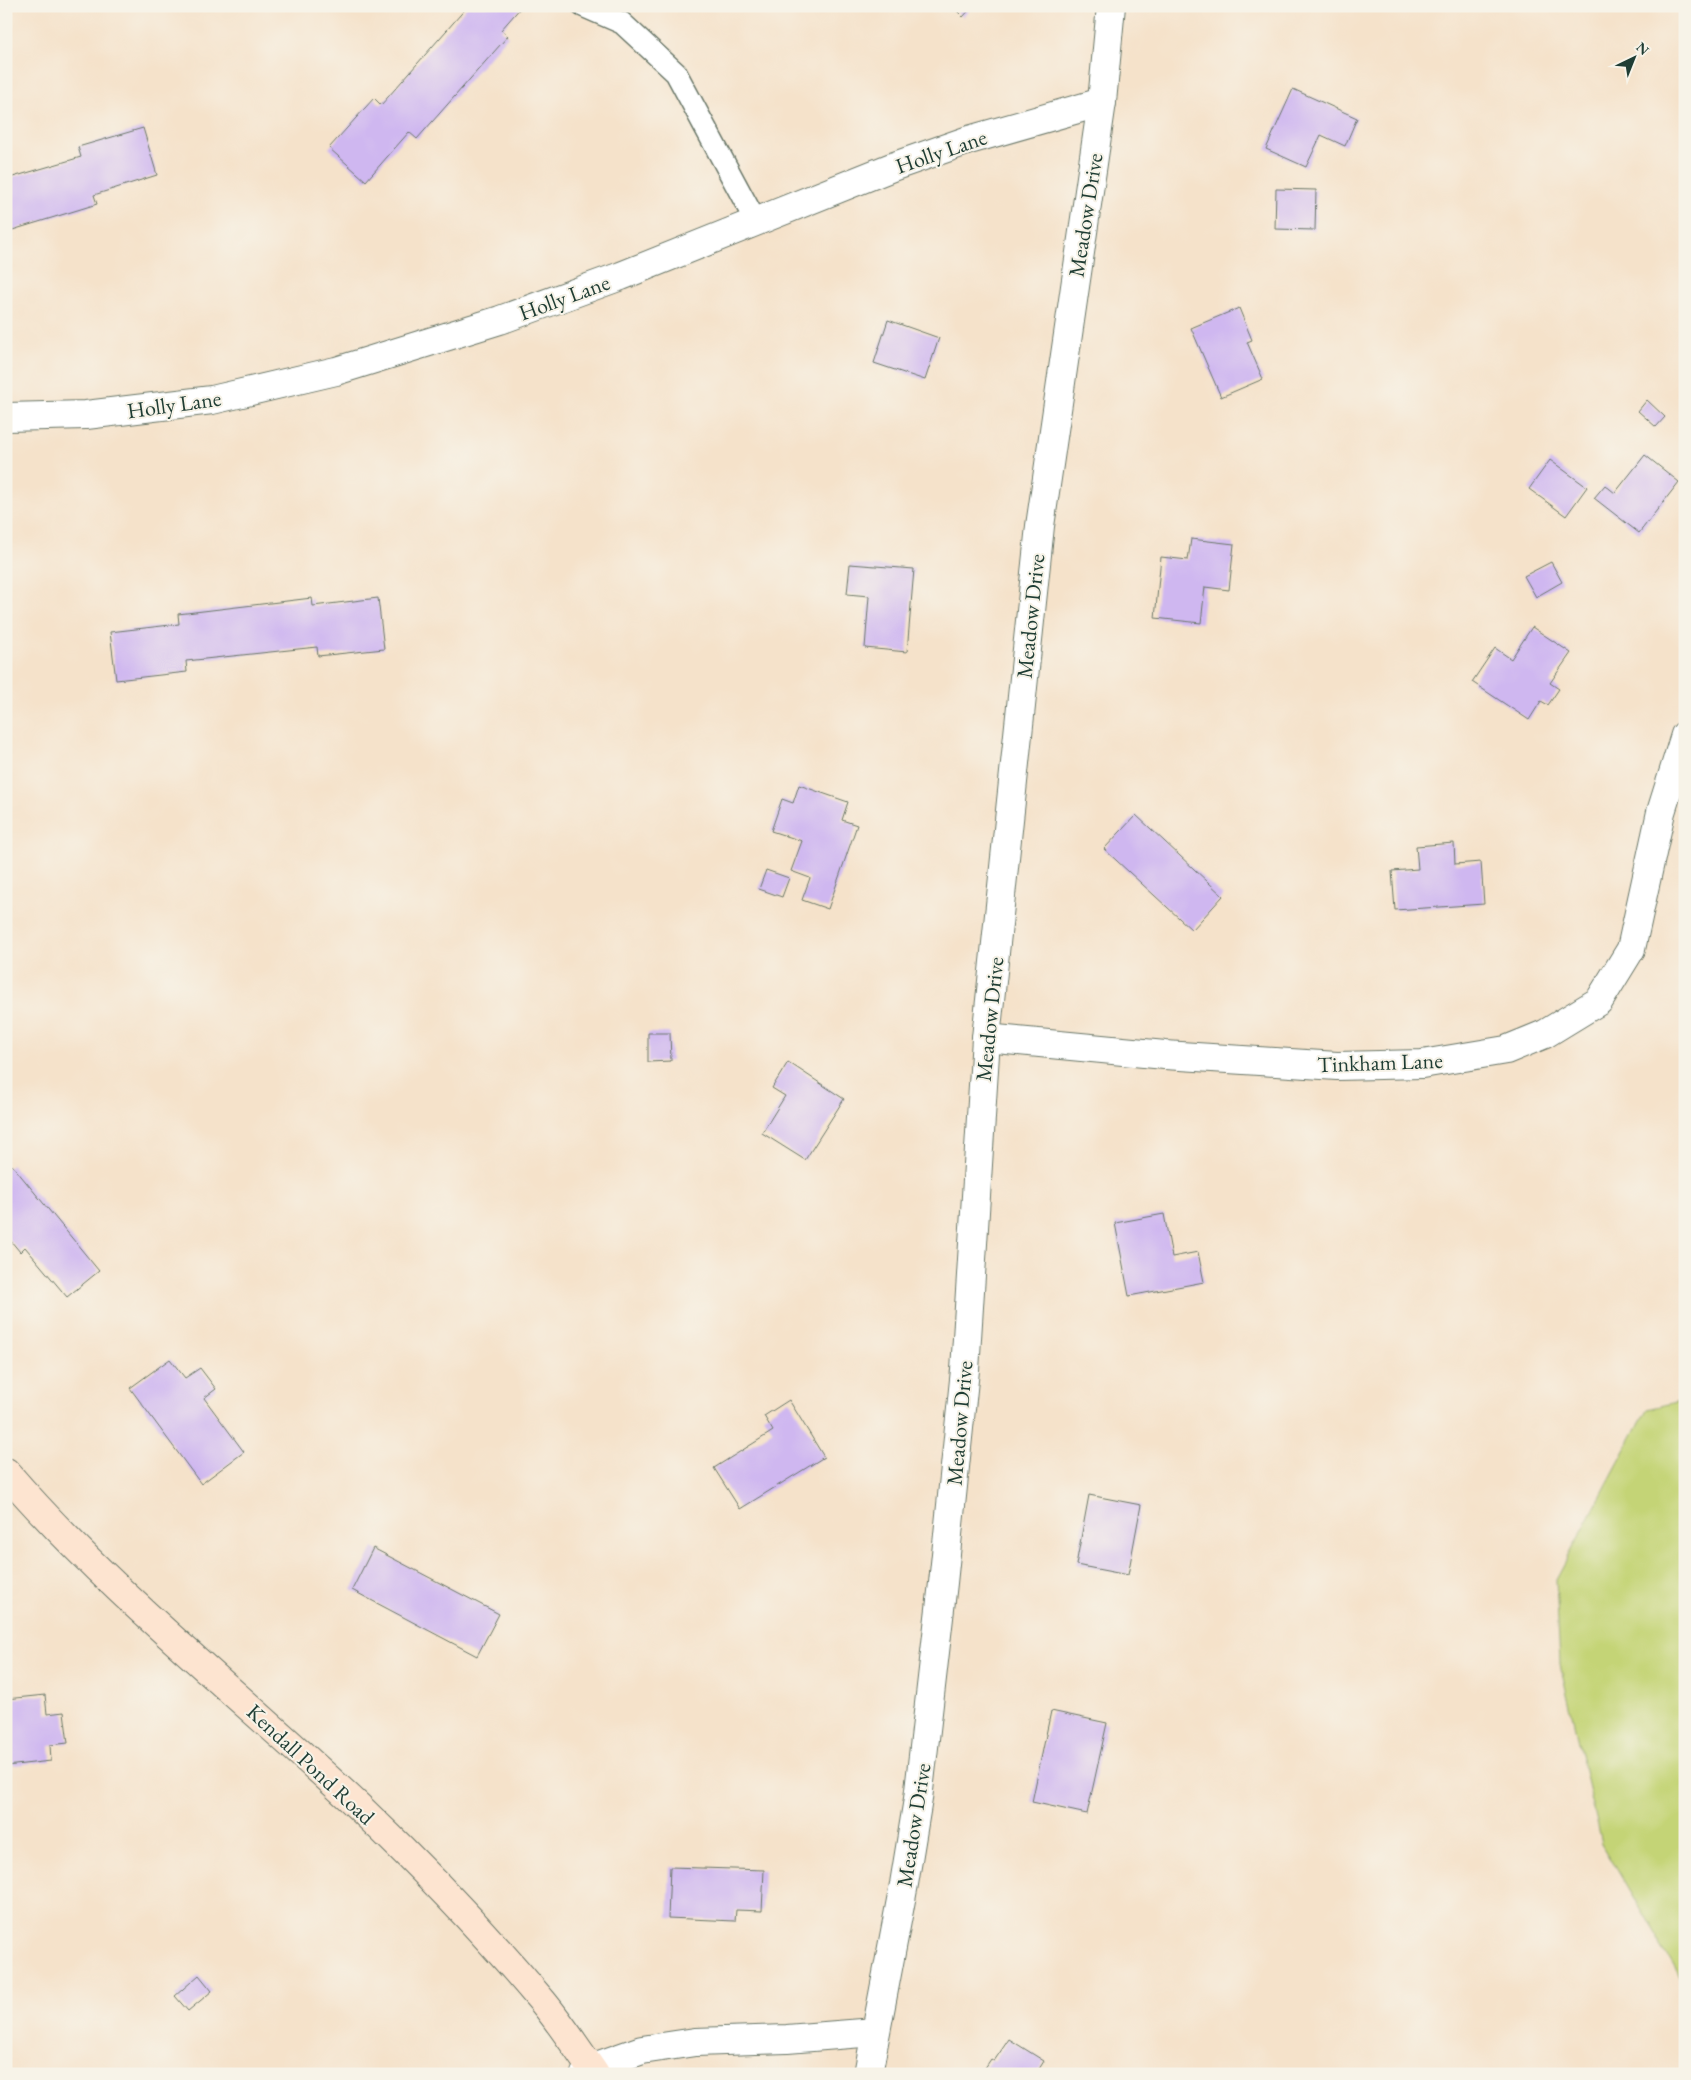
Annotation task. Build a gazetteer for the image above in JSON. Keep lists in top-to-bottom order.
{
  "streets": {
    "street": [
      "Holly Lane",
      "Meadow Drive",
      "Tinkham Lane",
      "Kendall Pond Road"
    ]
  },
  "crossings": [
    ["Holly Lane", "Meadow Drive"],
    ["Meadow Drive", "Tinkham Lane"]
  ],
  "north": "top right"
}
